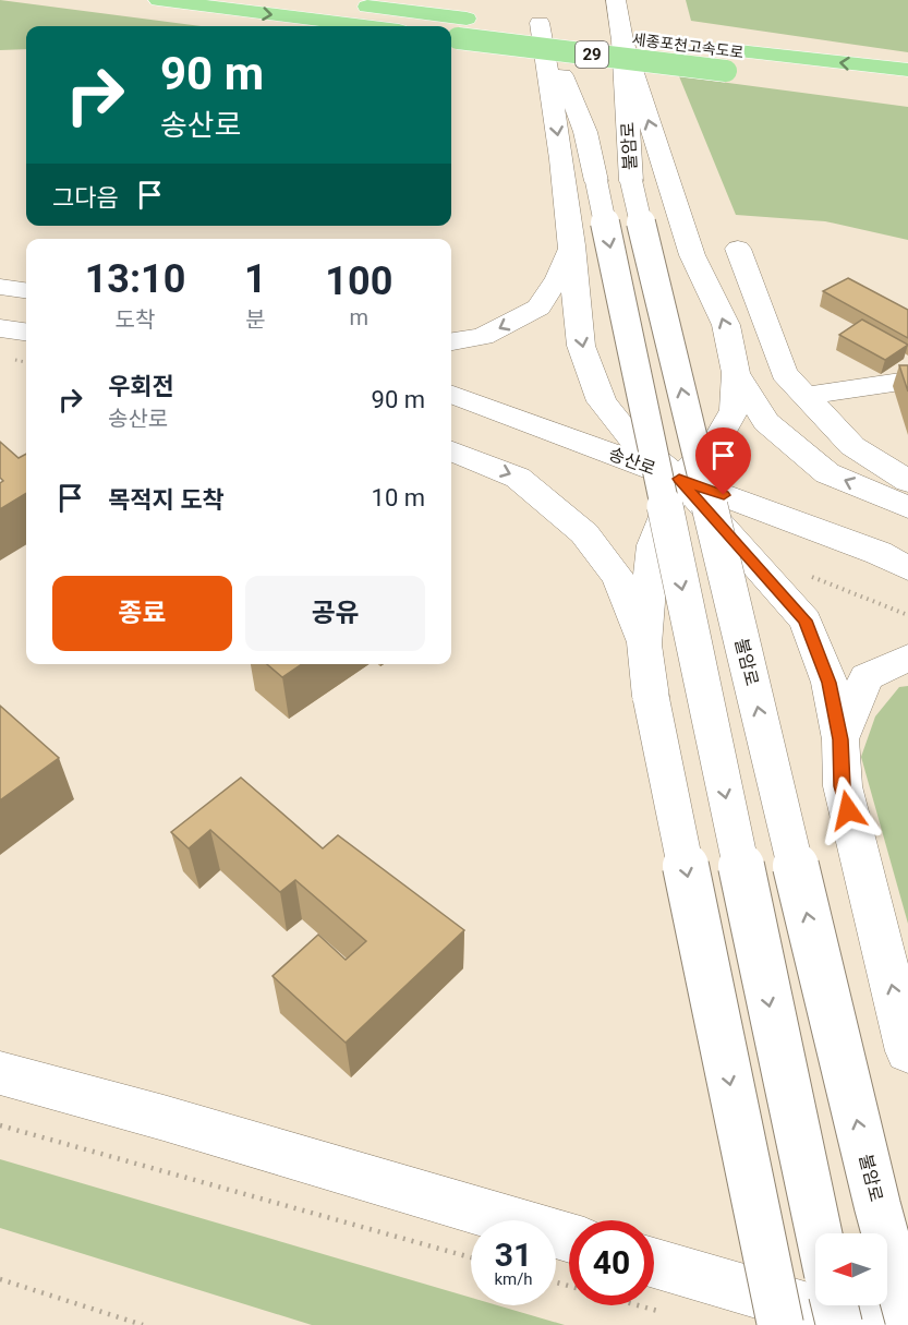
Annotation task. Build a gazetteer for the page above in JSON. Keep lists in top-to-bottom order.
{
  "streets": {
    "highway": ["세종포천고속도로", "29"],
    "street": ["불암로", "송산로"]
  },
  "crossings": [
    ["29", "불암로"]
  ],
  "north": "left",
  "page": {
    "turn": ["90 m", "송산로"],
    "then": "그다음",
    "eta": [
      "13:10",
      "도착",
      "1",
      "분",
      "100",
      "m"
    ],
    "list": [
      {
        "name": "우회전",
        "note": "송산로",
        "value": "90 m"
      },
      {
        "name": "목적지 도착",
        "value": "10 m"
      }
    ],
    "buttons": ["종료", "공유"],
    "speed": "31 km/h",
    "limit": "40"
  }
}
